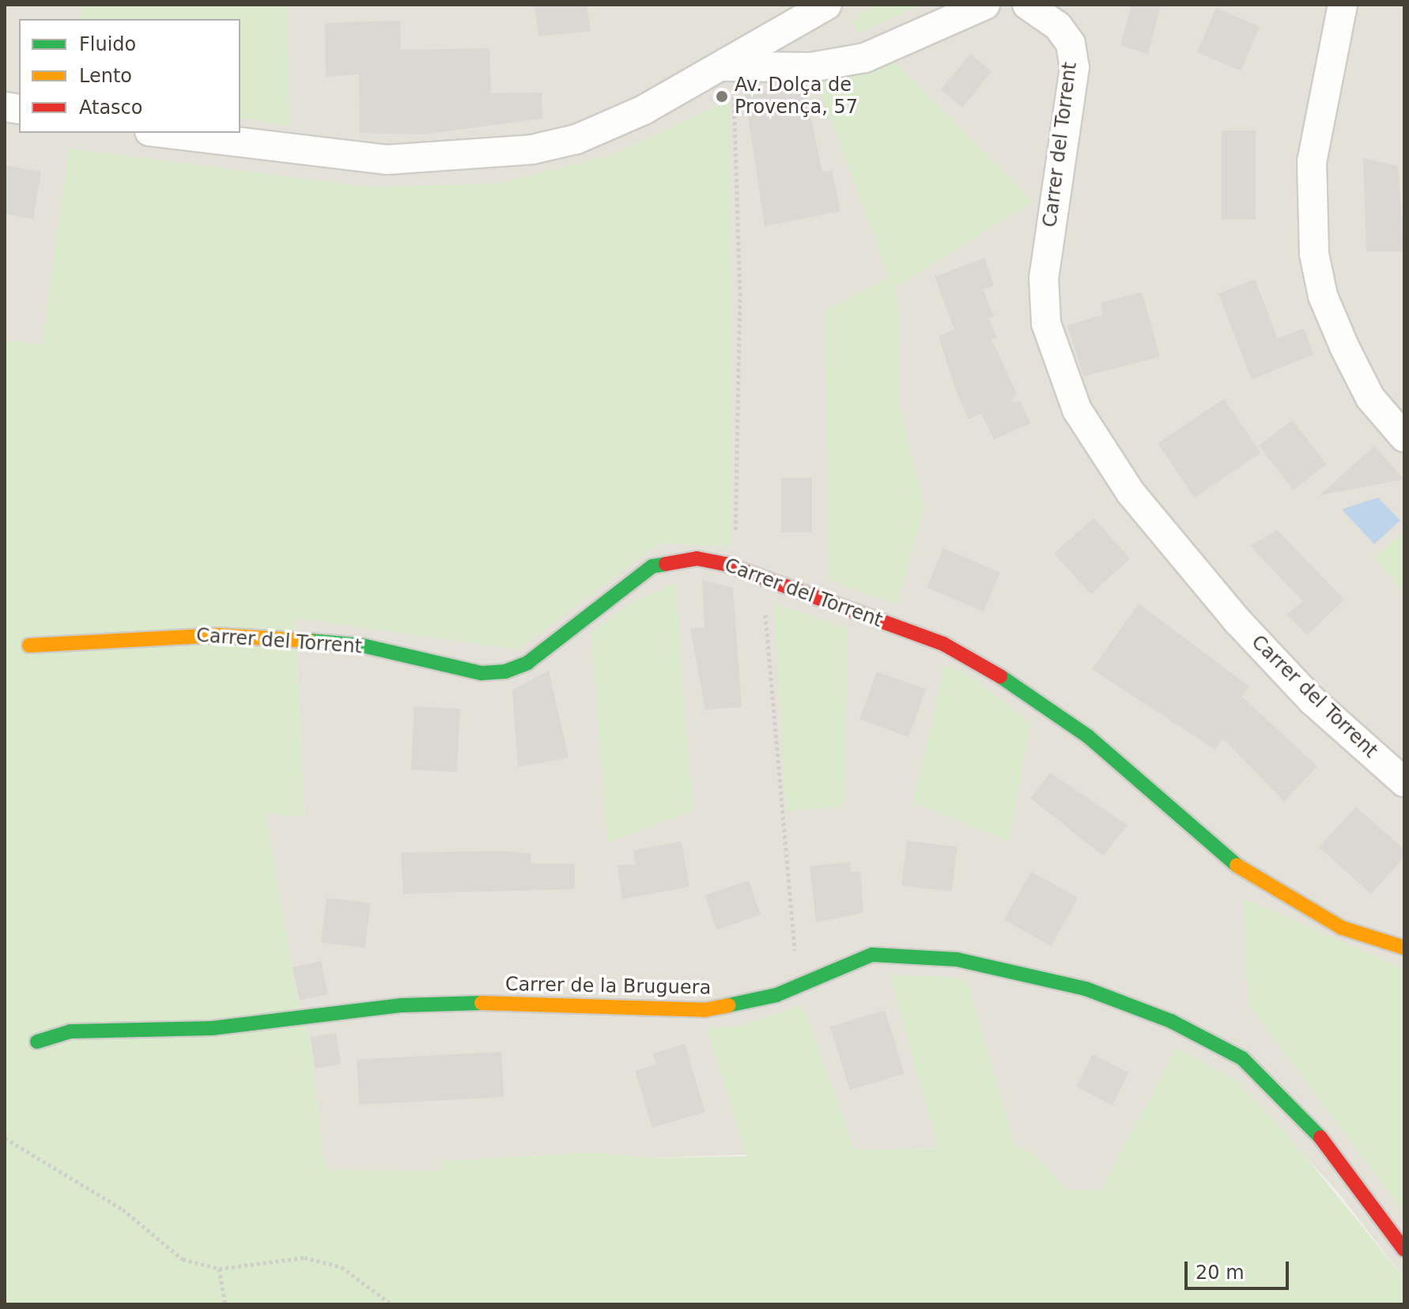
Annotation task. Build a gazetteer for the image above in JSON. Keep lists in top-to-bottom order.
{
  "streets": {
    "street": ["Carrer del Torrent", "Carrer de la Bruguera"]
  },
  "places": ["Av. Dolça de Provença, 57"],
  "legend": ["Fluido", "Lento", "Atasco"],
  "scale_bar": "20 m"
}
